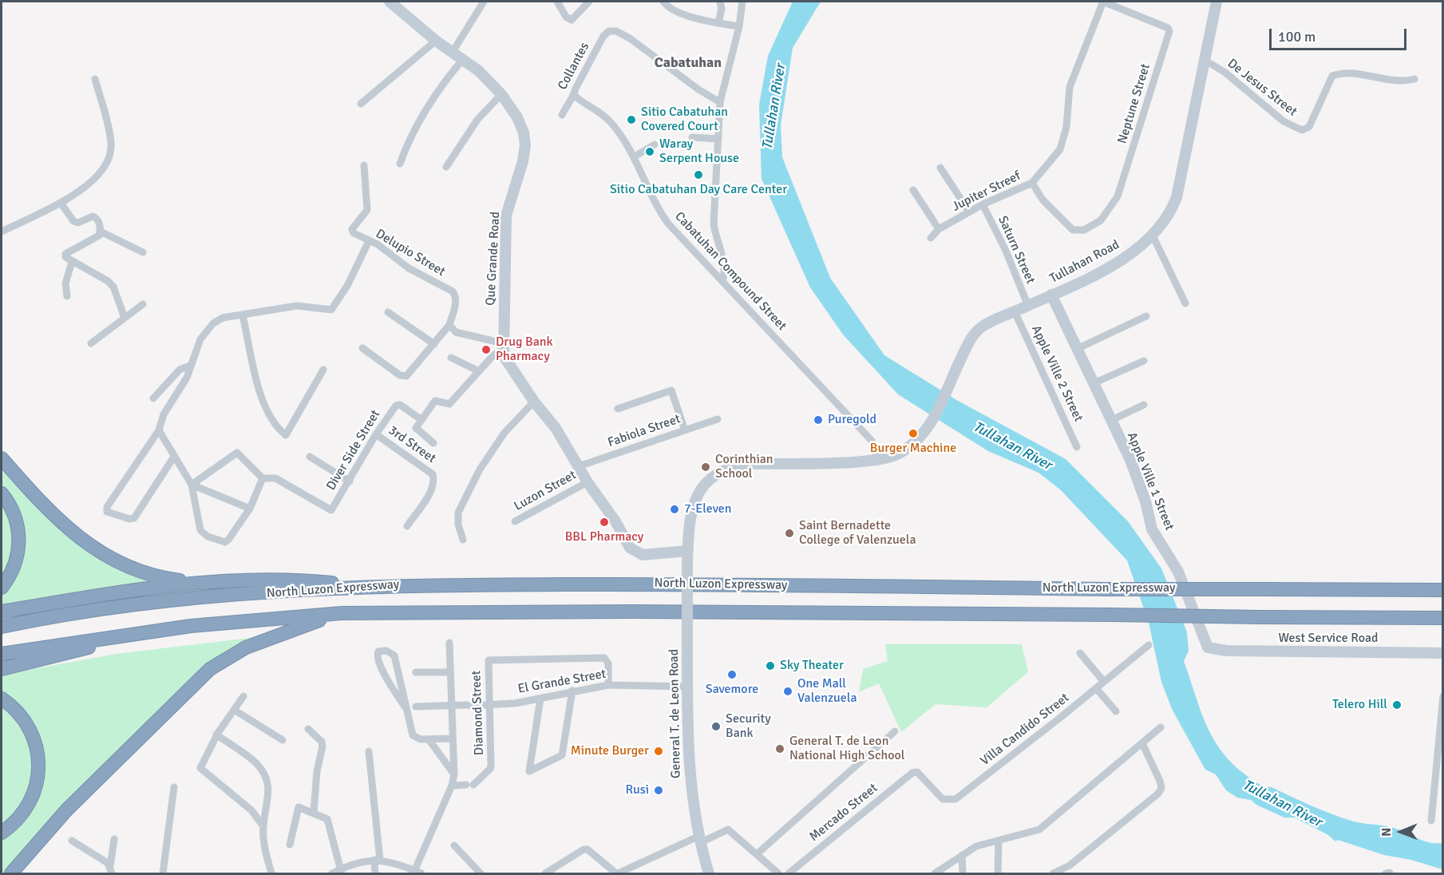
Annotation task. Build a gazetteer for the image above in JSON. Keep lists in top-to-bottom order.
{
  "streets": {
    "highway": ["North Luzon Expressway"],
    "main road": [
      "Que Grande Road",
      "Tullahan Road",
      "Apple Ville 1 Street",
      "West Service Road",
      "General T. de Leon Road"
    ],
    "street": [
      "Collantes",
      "De Jesus Street",
      "Neptune Street",
      "Jupiter Streef",
      "Saturn Street",
      "Delupio Street",
      "Cabatuhan Compound Street",
      "Apple Ville 2 Street",
      "Fabiola Street",
      "3rd Street",
      "Diver Side Street",
      "Luzon Street",
      "El Grande Street",
      "Diamond Street",
      "Villa Candido Street",
      "Mercado Street"
    ]
  },
  "crossings": [
    ["Collantes", "Cabatuhan Compound Street"],
    ["De Jesus Street", "Tullahan Road"],
    ["Neptune Street", "Jupiter Streef"],
    ["Jupiter Streef", "Saturn Street"],
    ["Saturn Street", "Tullahan Road"],
    ["Tullahan Road", "Apple Ville 2 Street"],
    ["Tullahan Road", "Apple Ville 1 Street"],
    ["Tullahan Road", "General T. de Leon Road"],
    ["Cabatuhan Compound Street", "General T. de Leon Road"],
    ["3rd Street", "Diver Side Street"],
    ["Apple Ville 1 Street", "West Service Road"],
    ["El Grande Street", "Diamond Street"],
    ["El Grande Street", "General T. de Leon Road"],
    ["Villa Candido Street", "Mercado Street"]
  ],
  "districts": ["Cabatuhan"],
  "water": ["Tullahan River"],
  "places": [
    "Sitio Cabatuhan Covered Court",
    "Waray Serpent House",
    "Sitio Cabatuhan Day Care Center",
    "Drug Bank Pharmacy",
    "Puregold",
    "Burger Machine",
    "Corinthian School",
    "7-Eleven",
    "BBL Pharmacy",
    "Saint Bernadette College of Valenzuela",
    "Sky Theater",
    "Savemore",
    "One Mall Valenzuela",
    "Telero Hill",
    "Security Bank",
    "General T. de Leon National High School",
    "Minute Burger",
    "Rusi"
  ],
  "scale_bar": "100 m",
  "north": "left"
}
